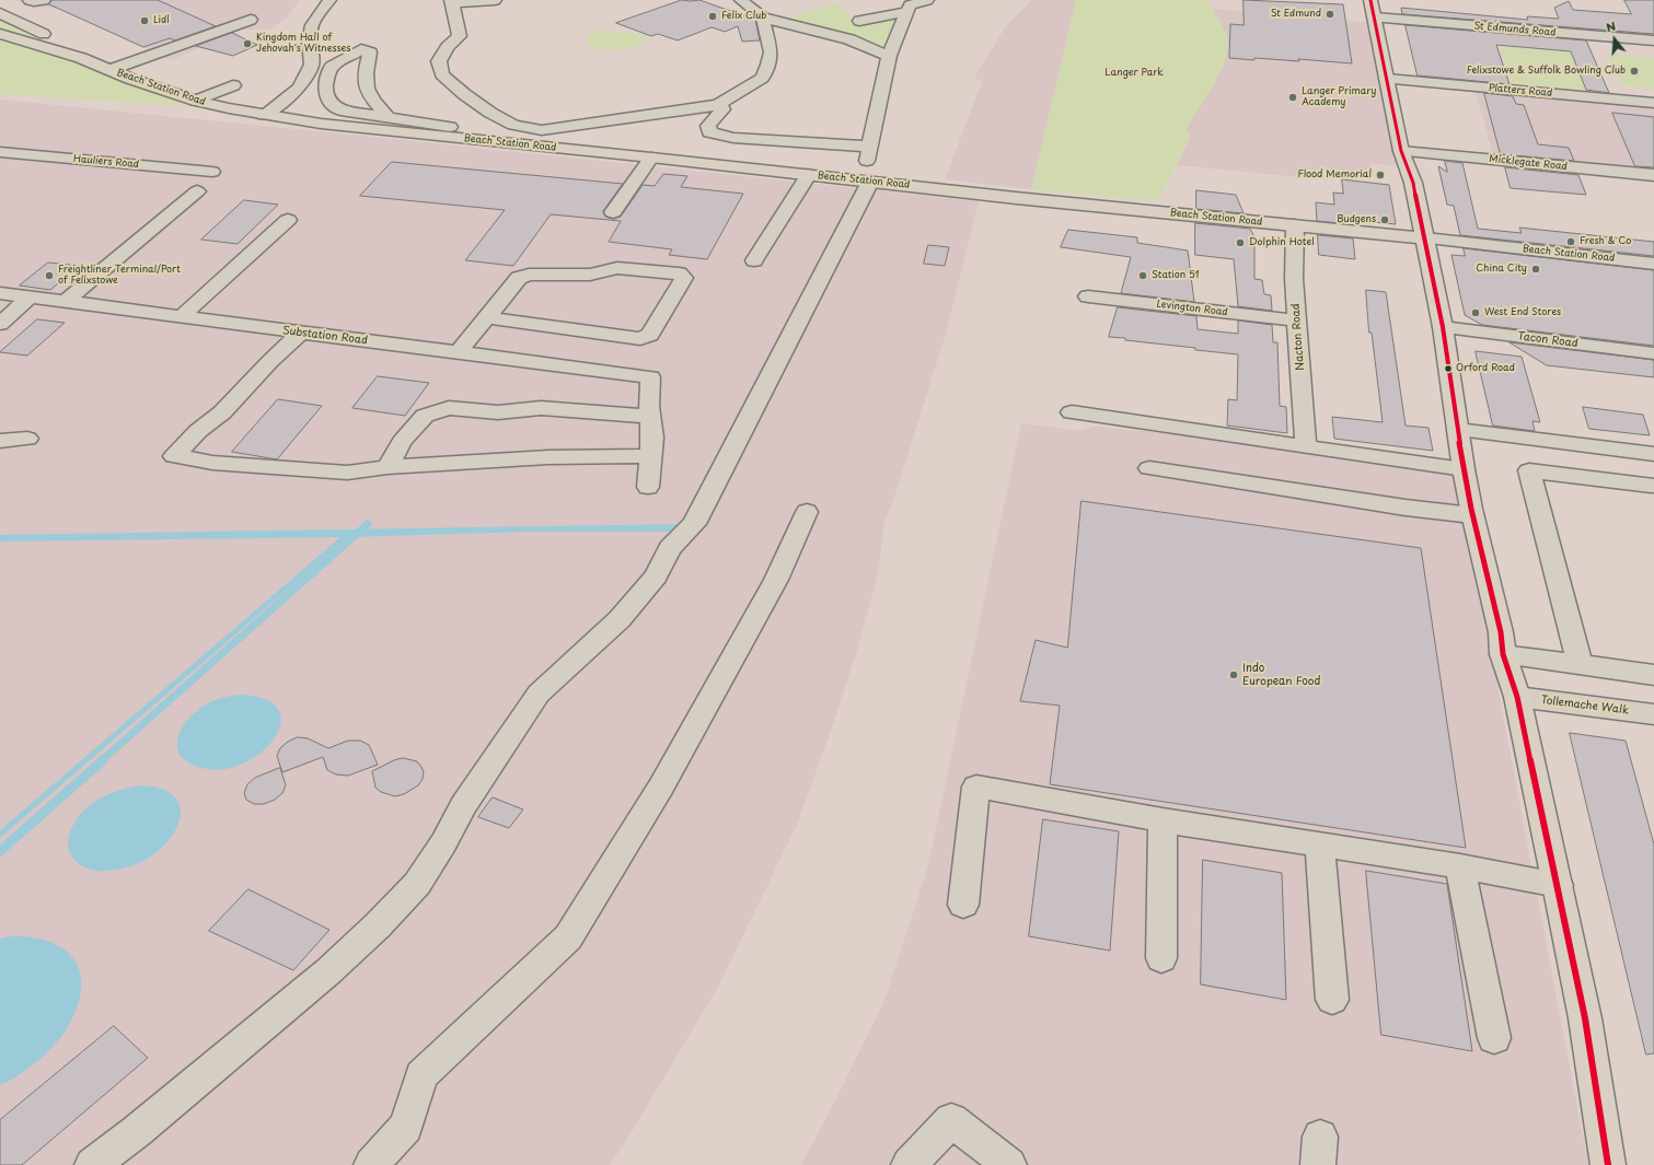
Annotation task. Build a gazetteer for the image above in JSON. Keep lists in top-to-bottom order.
{
  "streets": {
    "main road": ["Beach Station Road"],
    "street": [
      "St Edmunds Road",
      "Platters Road",
      "Hauliers Road",
      "Micklegate Road",
      "Levington Road",
      "Substation Road",
      "Nacton Road",
      "Tacon Road",
      "Tollemache Walk"
    ]
  },
  "crossings": [
    ["Beach Station Road", "Nacton Road"],
    ["Levington Road", "Nacton Road"]
  ],
  "parks": ["Langer Park"],
  "places": [
    "St Edmund",
    "Felix Club",
    "Lidl",
    "Kingdom Hall of Jehovah's Witnesses",
    "Felixstowe & Suffolk Bowling Club",
    "Langer Primary Academy",
    "Flood Memorial",
    "Budgens",
    "Fresh & Co",
    "Dolphin Hotel",
    "China City",
    "Freightliner Terminal/Port of Felixstowe",
    "Station 51",
    "West End Stores",
    "Orford Road",
    "Indo European Food"
  ],
  "north": "top"
}
